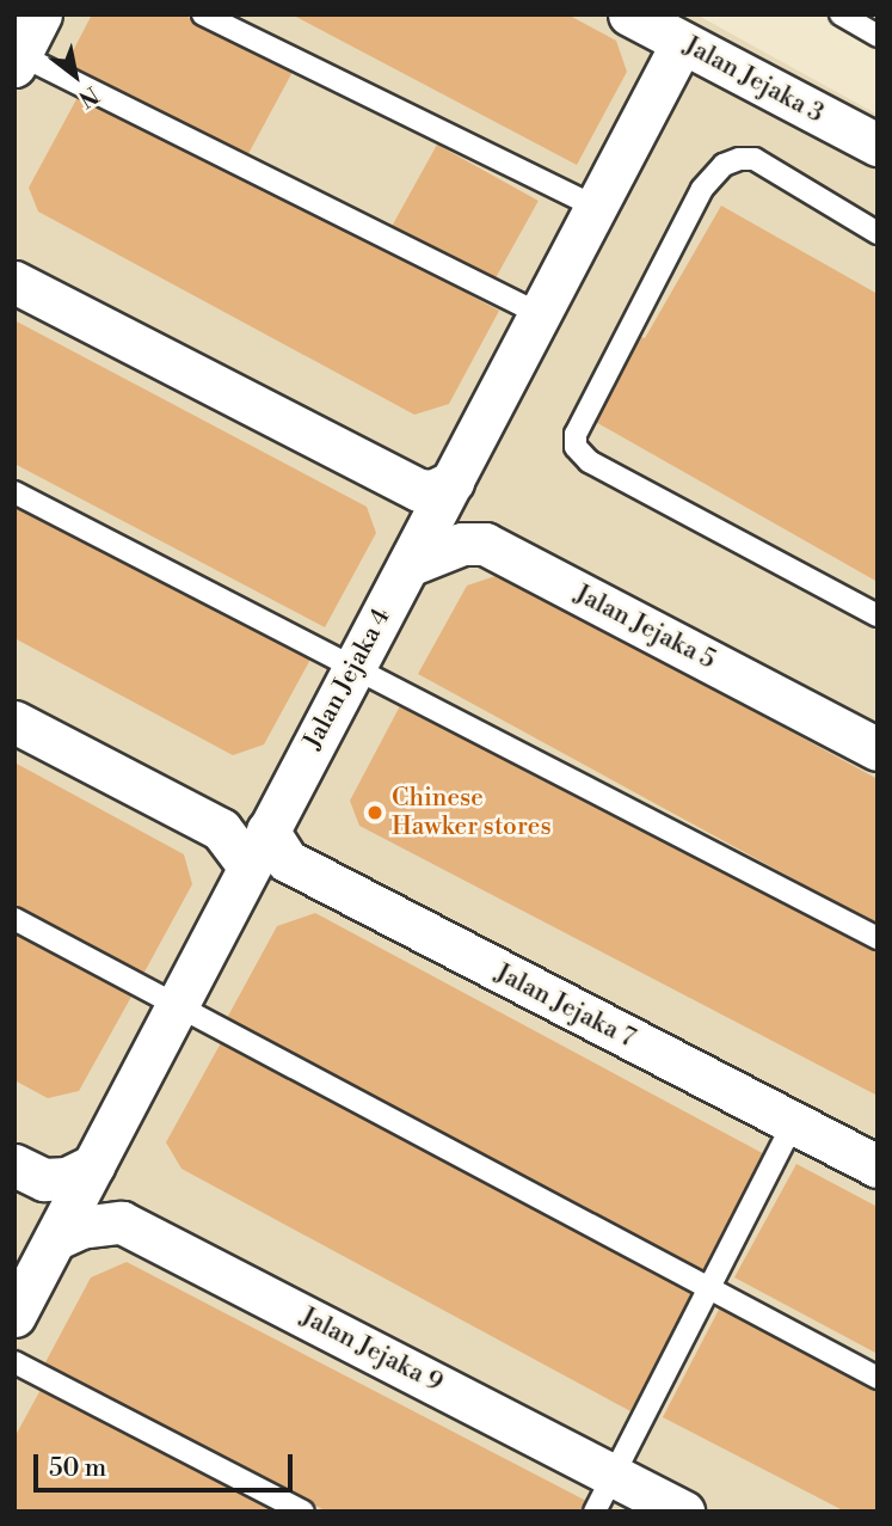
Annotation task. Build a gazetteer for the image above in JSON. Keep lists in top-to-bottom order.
{
  "streets": {
    "street": [
      "Jalan Jejaka 3",
      "Jalan Jejaka 5",
      "Jalan Jejaka 4",
      "Jalan Jejaka 7",
      "Jalan Jejaka 9"
    ]
  },
  "crossings": [
    ["Jalan Jejaka 3", "Jalan Jejaka 4"],
    ["Jalan Jejaka 5", "Jalan Jejaka 4"],
    ["Jalan Jejaka 4", "Jalan Jejaka 7"],
    ["Jalan Jejaka 4", "Jalan Jejaka 9"]
  ],
  "places": ["Chinese Hawker stores"],
  "scale_bar": "50 m",
  "north": "bottom right"
}
